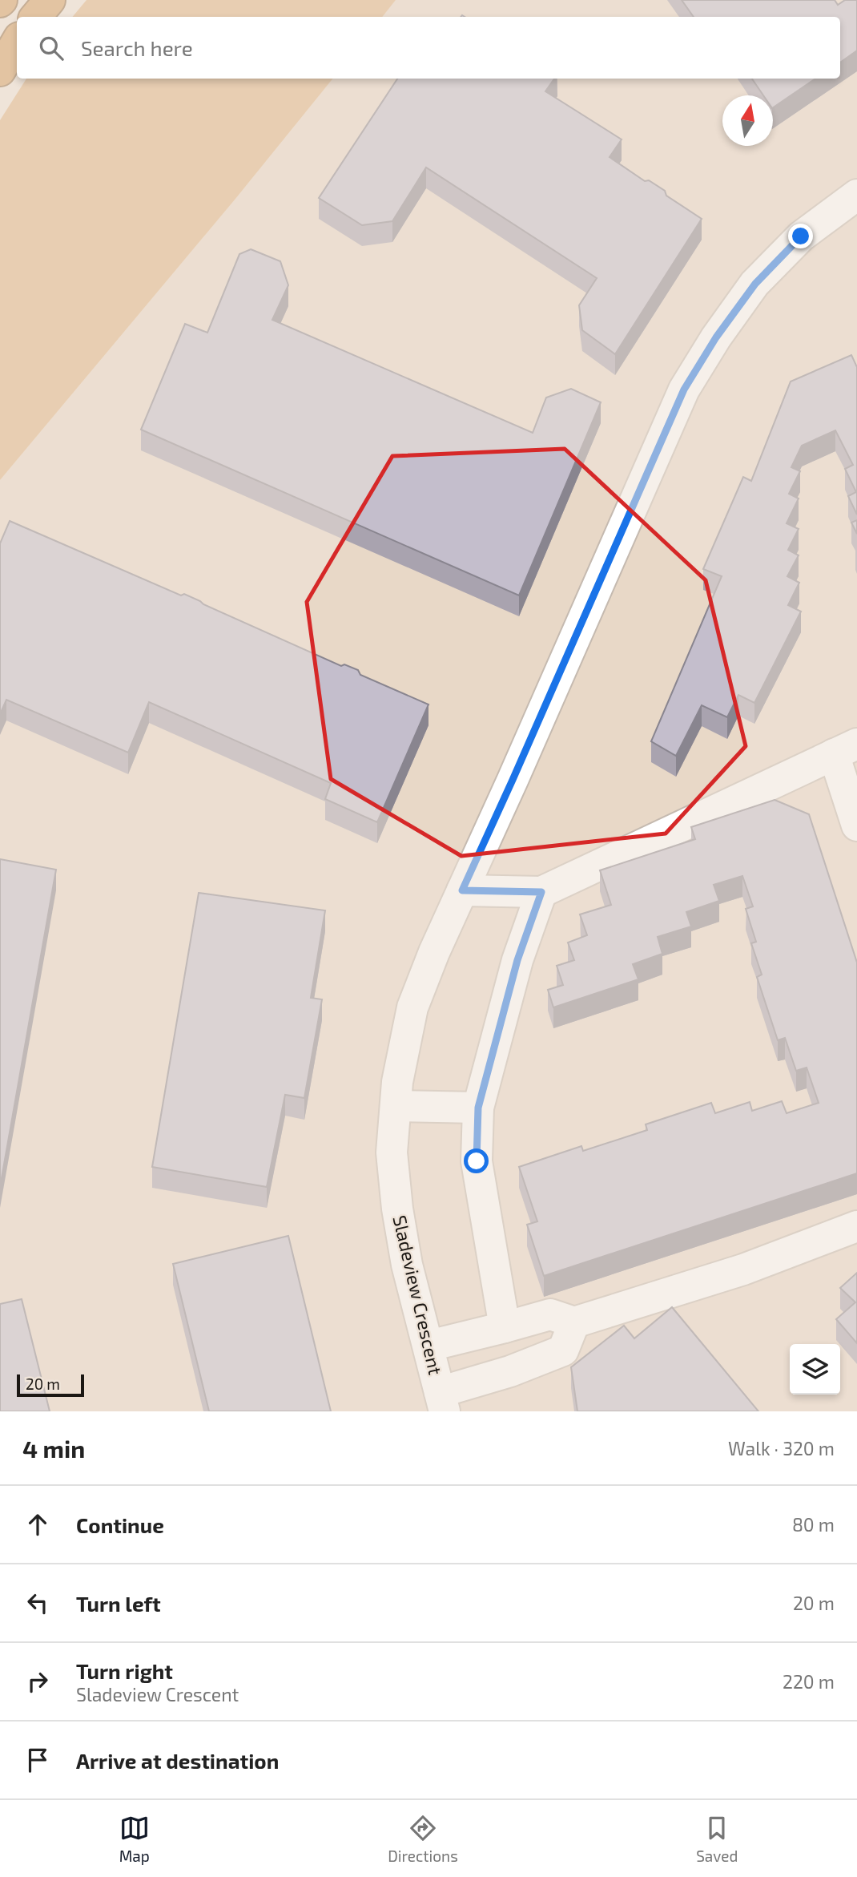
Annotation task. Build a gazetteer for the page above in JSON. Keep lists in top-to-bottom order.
{
  "streets": {
    "street": ["Sladeview Crescent"]
  },
  "scale_bar": "20 m",
  "north": "top",
  "page": {
    "search": "Search here",
    "scale": "20 m",
    "heading": ["4 min", "Walk · 320 m"],
    "list": [
      ["Continue", "80 m"],
      ["Turn left", "20 m"],
      ["Turn right", "Sladeview Crescent", "220 m"],
      "Arrive at destination"
    ],
    "nav": ["Map", "Directions", "Saved"]
  }
}
